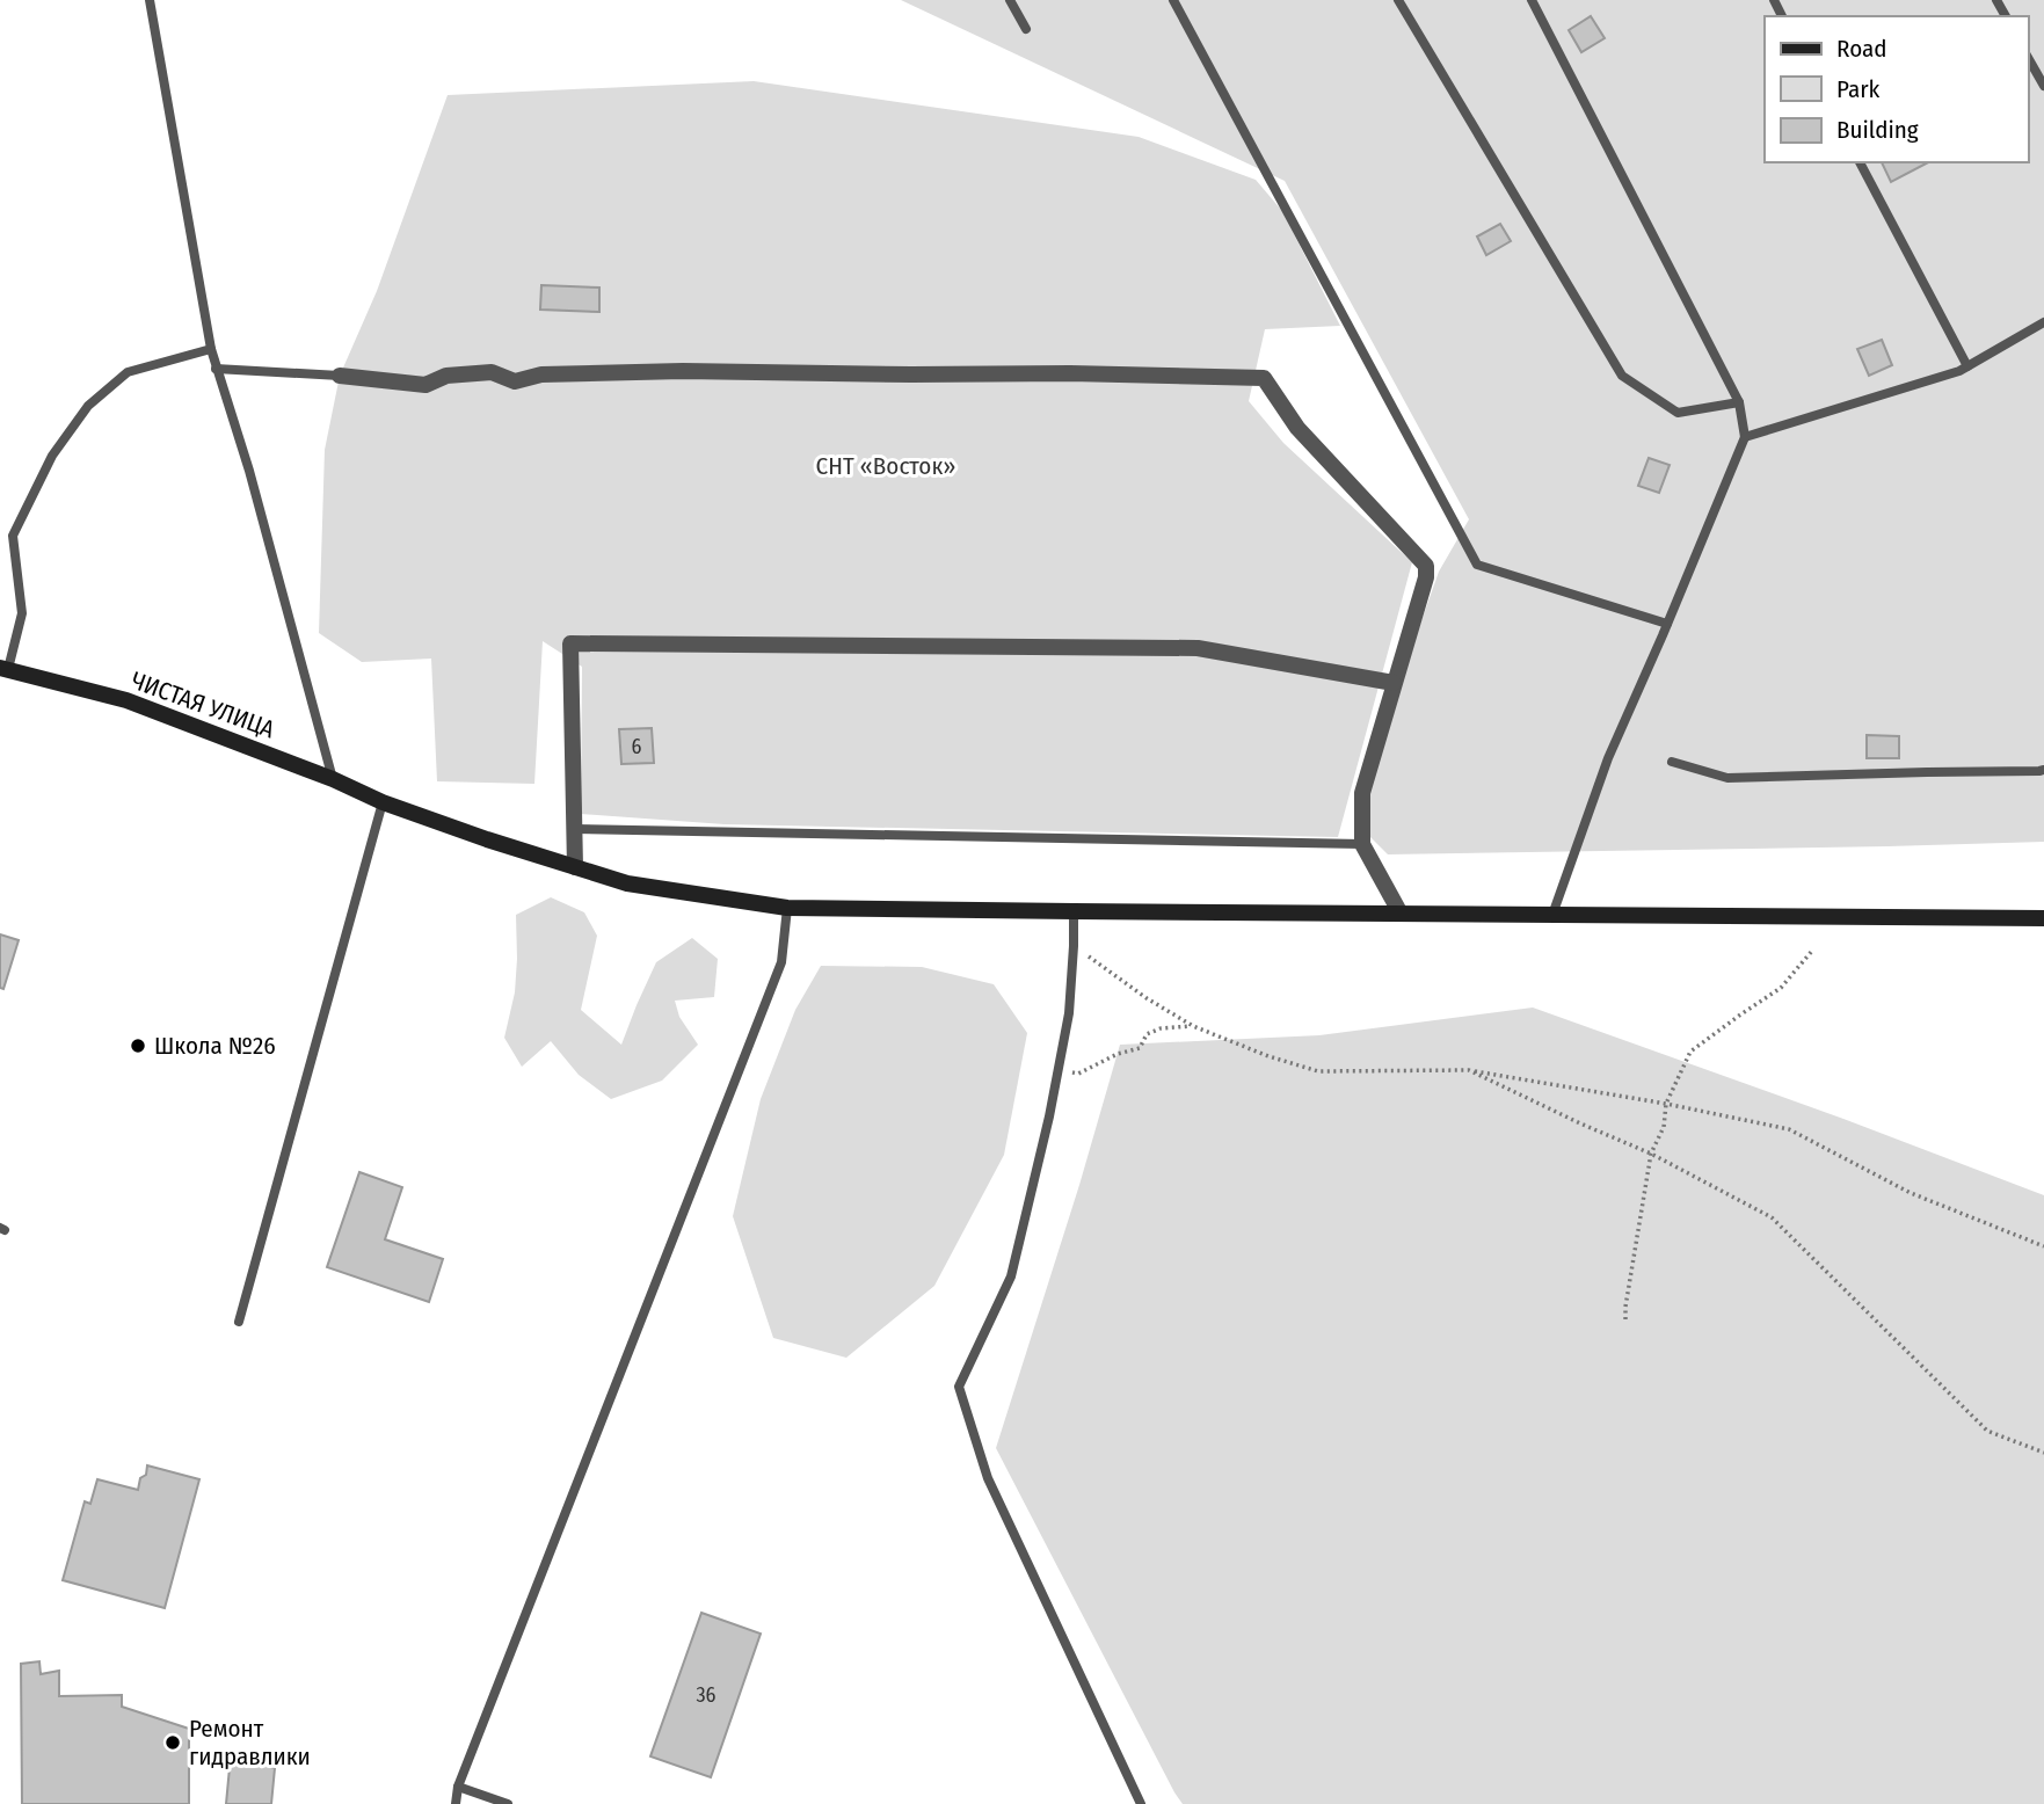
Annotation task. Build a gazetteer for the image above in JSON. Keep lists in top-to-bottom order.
{
  "streets": {
    "main road": ["ЧИСТАЯ УЛИЦА"]
  },
  "parks": ["СНТ «Восток»"],
  "places": ["Школа №26", "Ремонт гидравлики"],
  "house_numbers": ["6", "36"],
  "legend": ["Road", "Park", "Building"]
}
